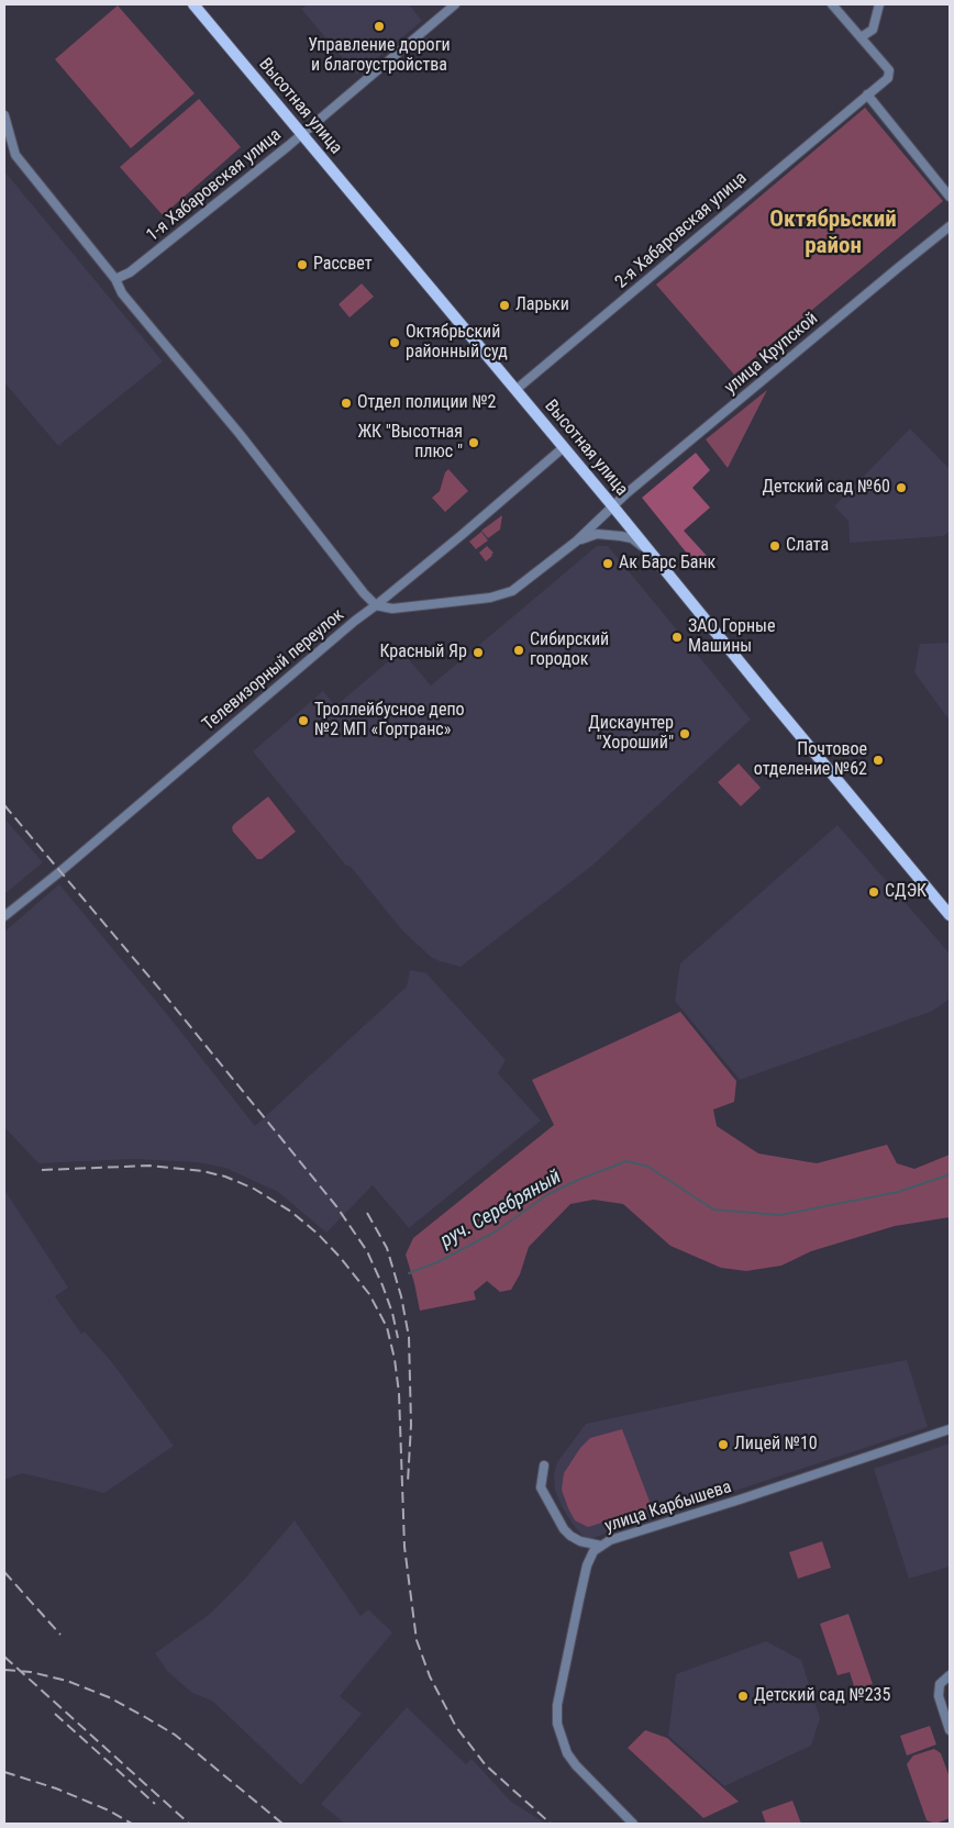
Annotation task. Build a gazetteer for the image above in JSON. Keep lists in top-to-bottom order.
{
  "streets": {
    "main road": ["Высотная улица"],
    "street": [
      "1-я Хабаровская улица",
      "2-я Хабаровская улица",
      "улица Крупской",
      "Телевизорный переулок",
      "улица Карбышева"
    ]
  },
  "crossings": [
    ["Высотная улица", "1-я Хабаровская улица"],
    ["Высотная улица", "2-я Хабаровская улица"],
    ["Высотная улица", "улица Крупской"],
    ["Высотная улица", "Телевизорный переулок"],
    ["улица Крупской", "Телевизорный переулок"]
  ],
  "districts": ["Октябрьский район"],
  "water": ["руч. Серебряный"],
  "places": [
    "Управление дороги и благоустройства",
    "Рассвет",
    "Ларьки",
    "Октябрьский районный суд",
    "Отдел полиции №2",
    "ЖК \"Высотная плюс \"",
    "Детский сад №60",
    "Слата",
    "Ак Барс Банк",
    "ЗАО Горные Машины",
    "Сибирский городок",
    "Красный Яр",
    "Троллейбусное депо №2 МП «Гортранс»",
    "Дискаунтер \"Хороший\"",
    "Почтовое отделение №62",
    "СДЭК",
    "Лицей №10",
    "Детский сад №235"
  ]
}
